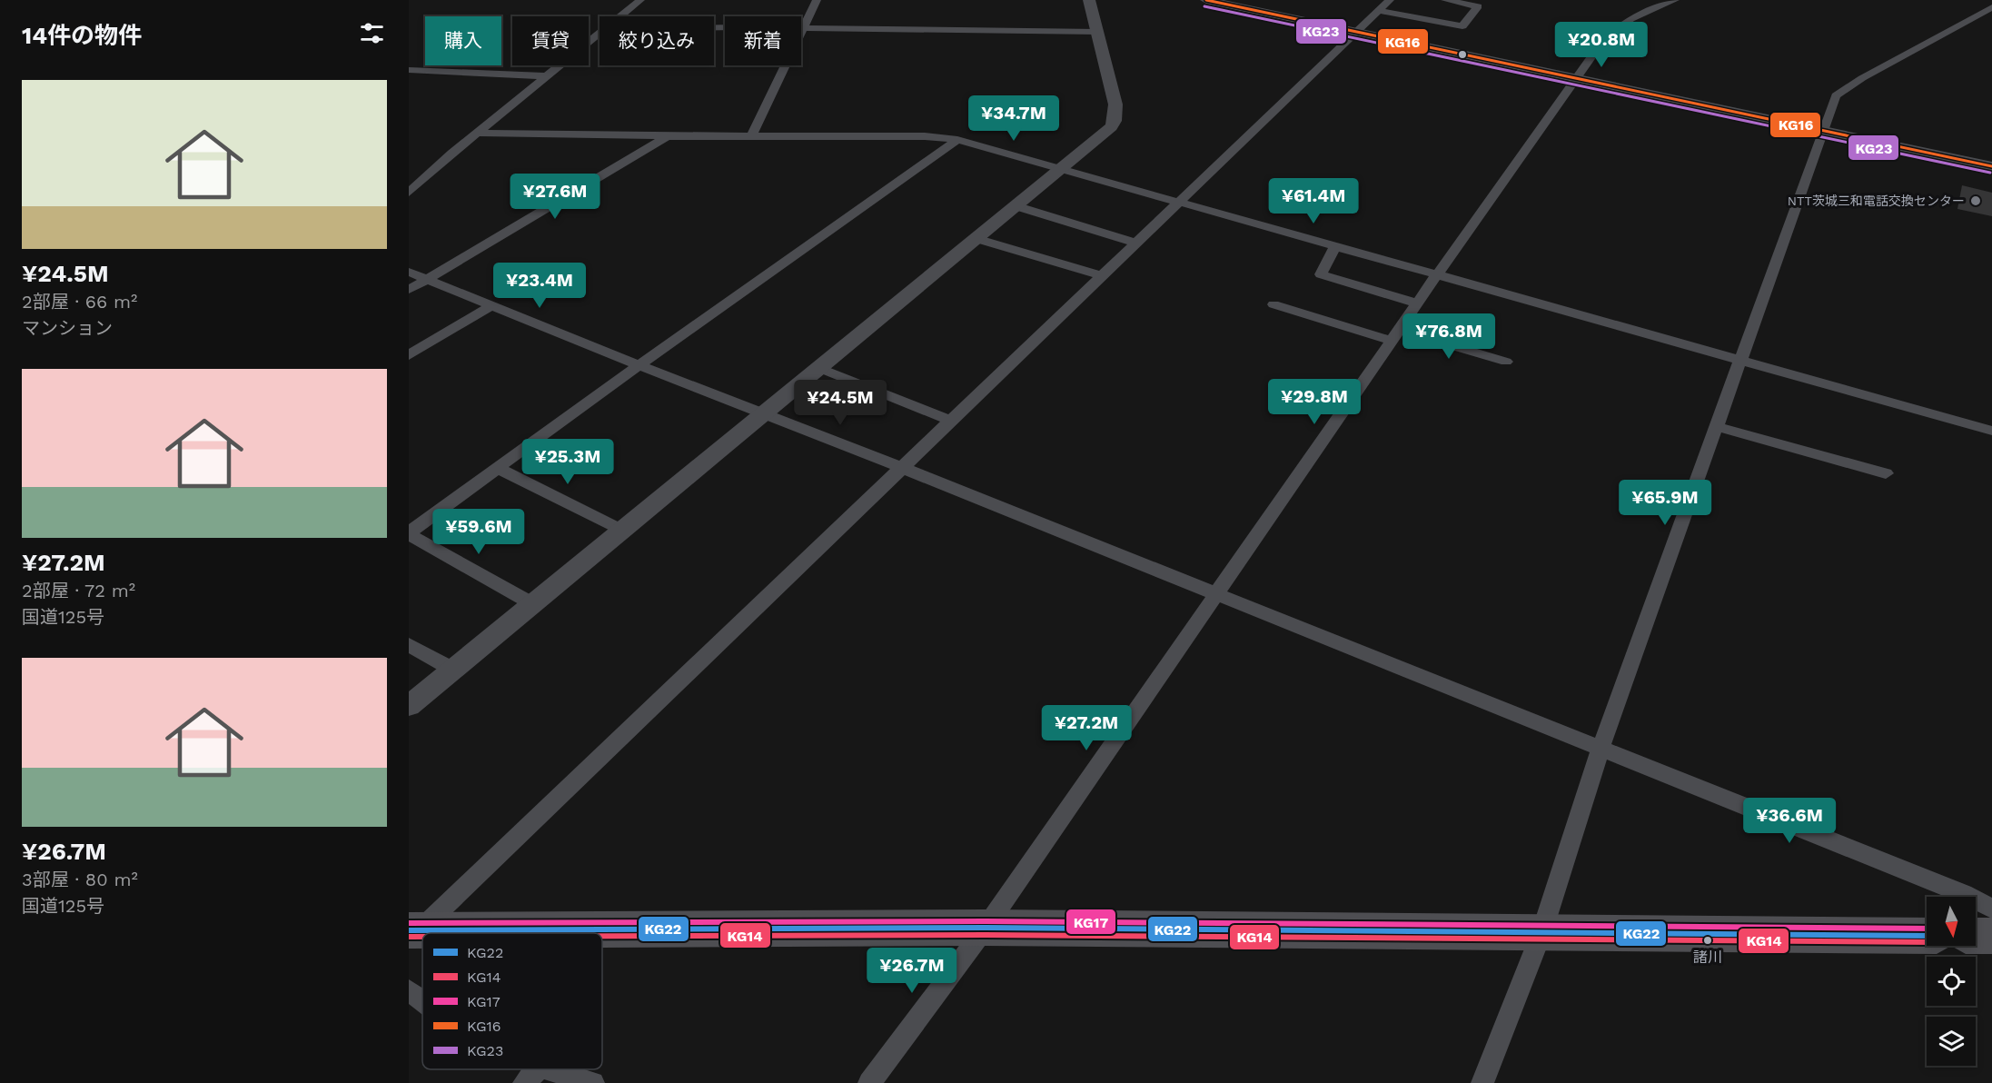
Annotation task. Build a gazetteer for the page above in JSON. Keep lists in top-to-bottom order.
{
  "places": ["NTT茨城三和電話交換センター", "諸川"],
  "lines": [
    "transit line KG16",
    "transit line KG23",
    "transit line KG17",
    "transit line KG22",
    "transit line KG14"
  ],
  "legend": [
    "KG22",
    "KG14",
    "KG17",
    "KG16",
    "KG23"
  ],
  "north": "bottom",
  "page": {
    "heading": "14件の物件",
    "chip": [
      "購入",
      "賃貸",
      "絞り込み",
      "新着"
    ],
    "price": [
      "¥20.8M",
      "¥34.7M",
      "¥27.6M",
      "¥61.4M",
      "¥23.4M",
      "¥76.8M",
      "¥29.8M",
      "¥24.5M",
      "¥25.3M",
      "¥65.9M",
      "¥59.6M",
      "¥27.2M",
      "¥36.6M",
      "¥26.7M"
    ],
    "list": [
      {
        "name": "¥24.5M",
        "note": "2部屋 · 66 m² · マンション"
      },
      {
        "name": "¥27.2M",
        "note": "2部屋 · 72 m² · 国道125号"
      },
      {
        "name": "¥26.7M",
        "note": "3部屋 · 80 m² · 国道125号"
      }
    ]
  }
}
